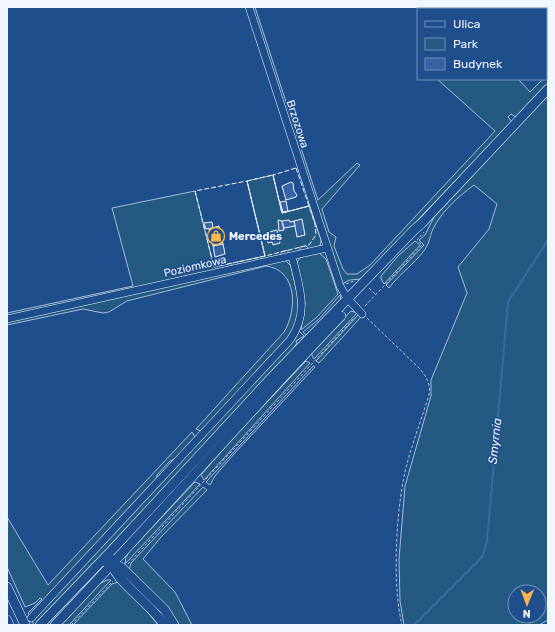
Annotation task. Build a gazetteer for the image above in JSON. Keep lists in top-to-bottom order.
{
  "streets": {
    "street": ["Brzozowa", "Poziomkowa"]
  },
  "crossings": [
    ["Brzozowa", "Poziomkowa"]
  ],
  "water": ["Smyrnia"],
  "places": {
    "shop": ["Mercedes"]
  },
  "legend": ["Ulica", "Park", "Budynek"],
  "north": "bottom"
}
